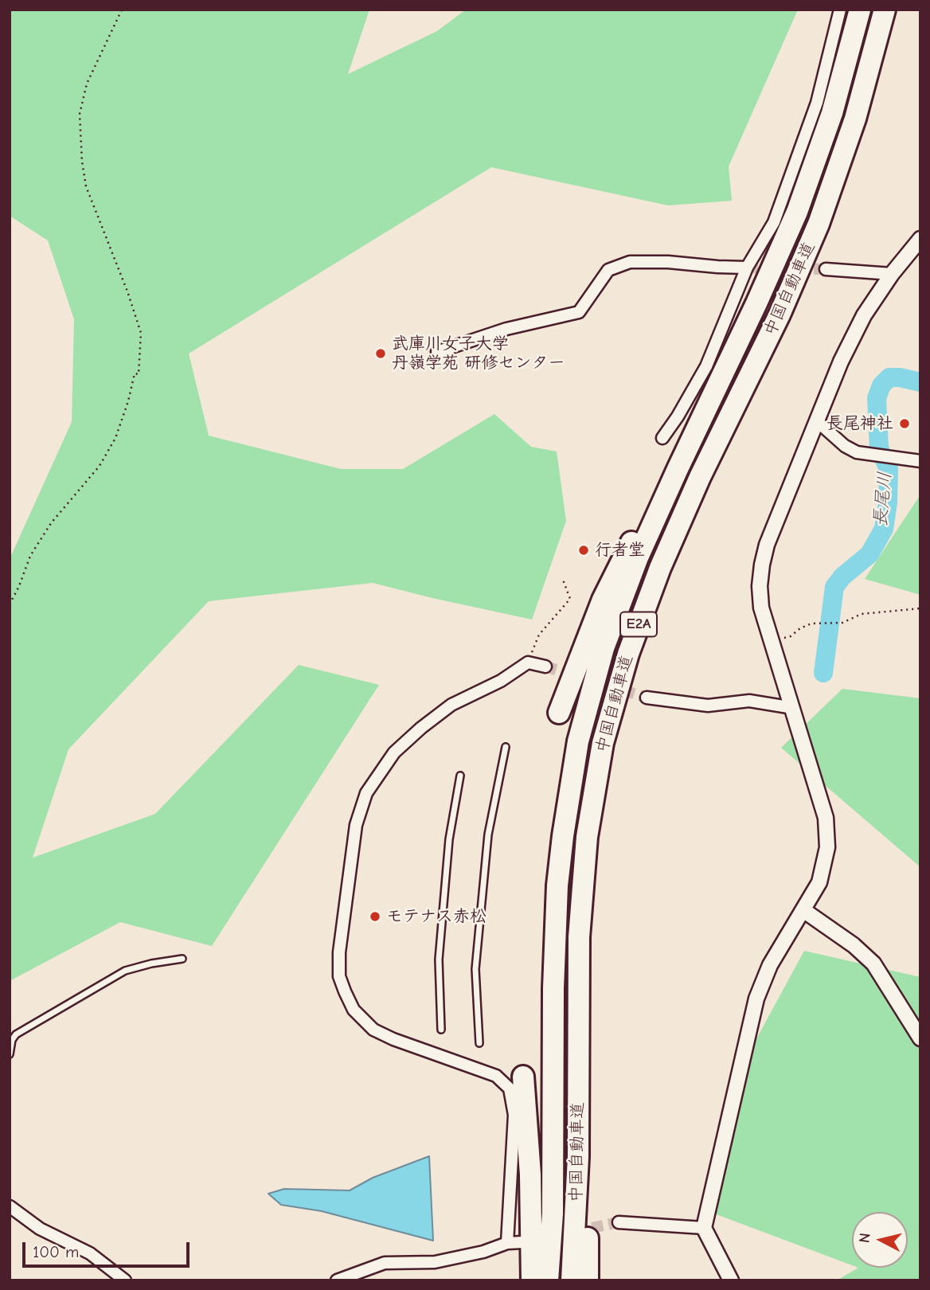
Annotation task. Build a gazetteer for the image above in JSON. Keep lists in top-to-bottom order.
{
  "streets": {
    "highway": ["中国自動車道", "E2A"]
  },
  "water": ["長尾川"],
  "places": [
    "武庫川女子大学 丹嶺学苑 研修センター",
    "長尾神社",
    "行者堂",
    "モテナス赤松"
  ],
  "scale_bar": "100 m",
  "north": "left"
}
